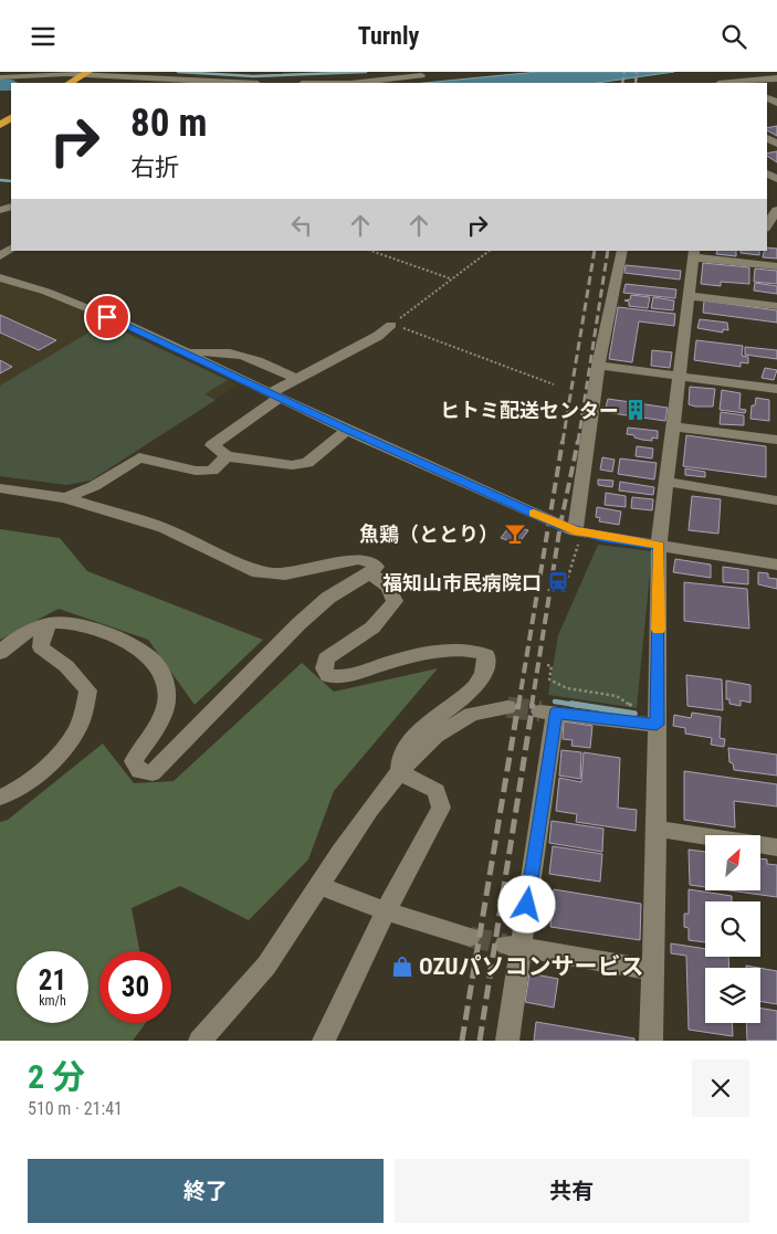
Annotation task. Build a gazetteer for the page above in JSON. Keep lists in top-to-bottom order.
{
  "places": {
    "building": ["ヒトミ配送センター"],
    "bar": ["魚鶏（ととり）"],
    "station": ["福知山市民病院口"],
    "shop": ["OZUパソコンサービス"]
  },
  "north": "top right",
  "page": {
    "header": "Turnly",
    "turn": ["80 m", "右折"],
    "speed": "21 km/h",
    "limit": "30",
    "heading": ["2 分", "510 m · 21:41"],
    "buttons": ["終了", "共有"]
  }
}
